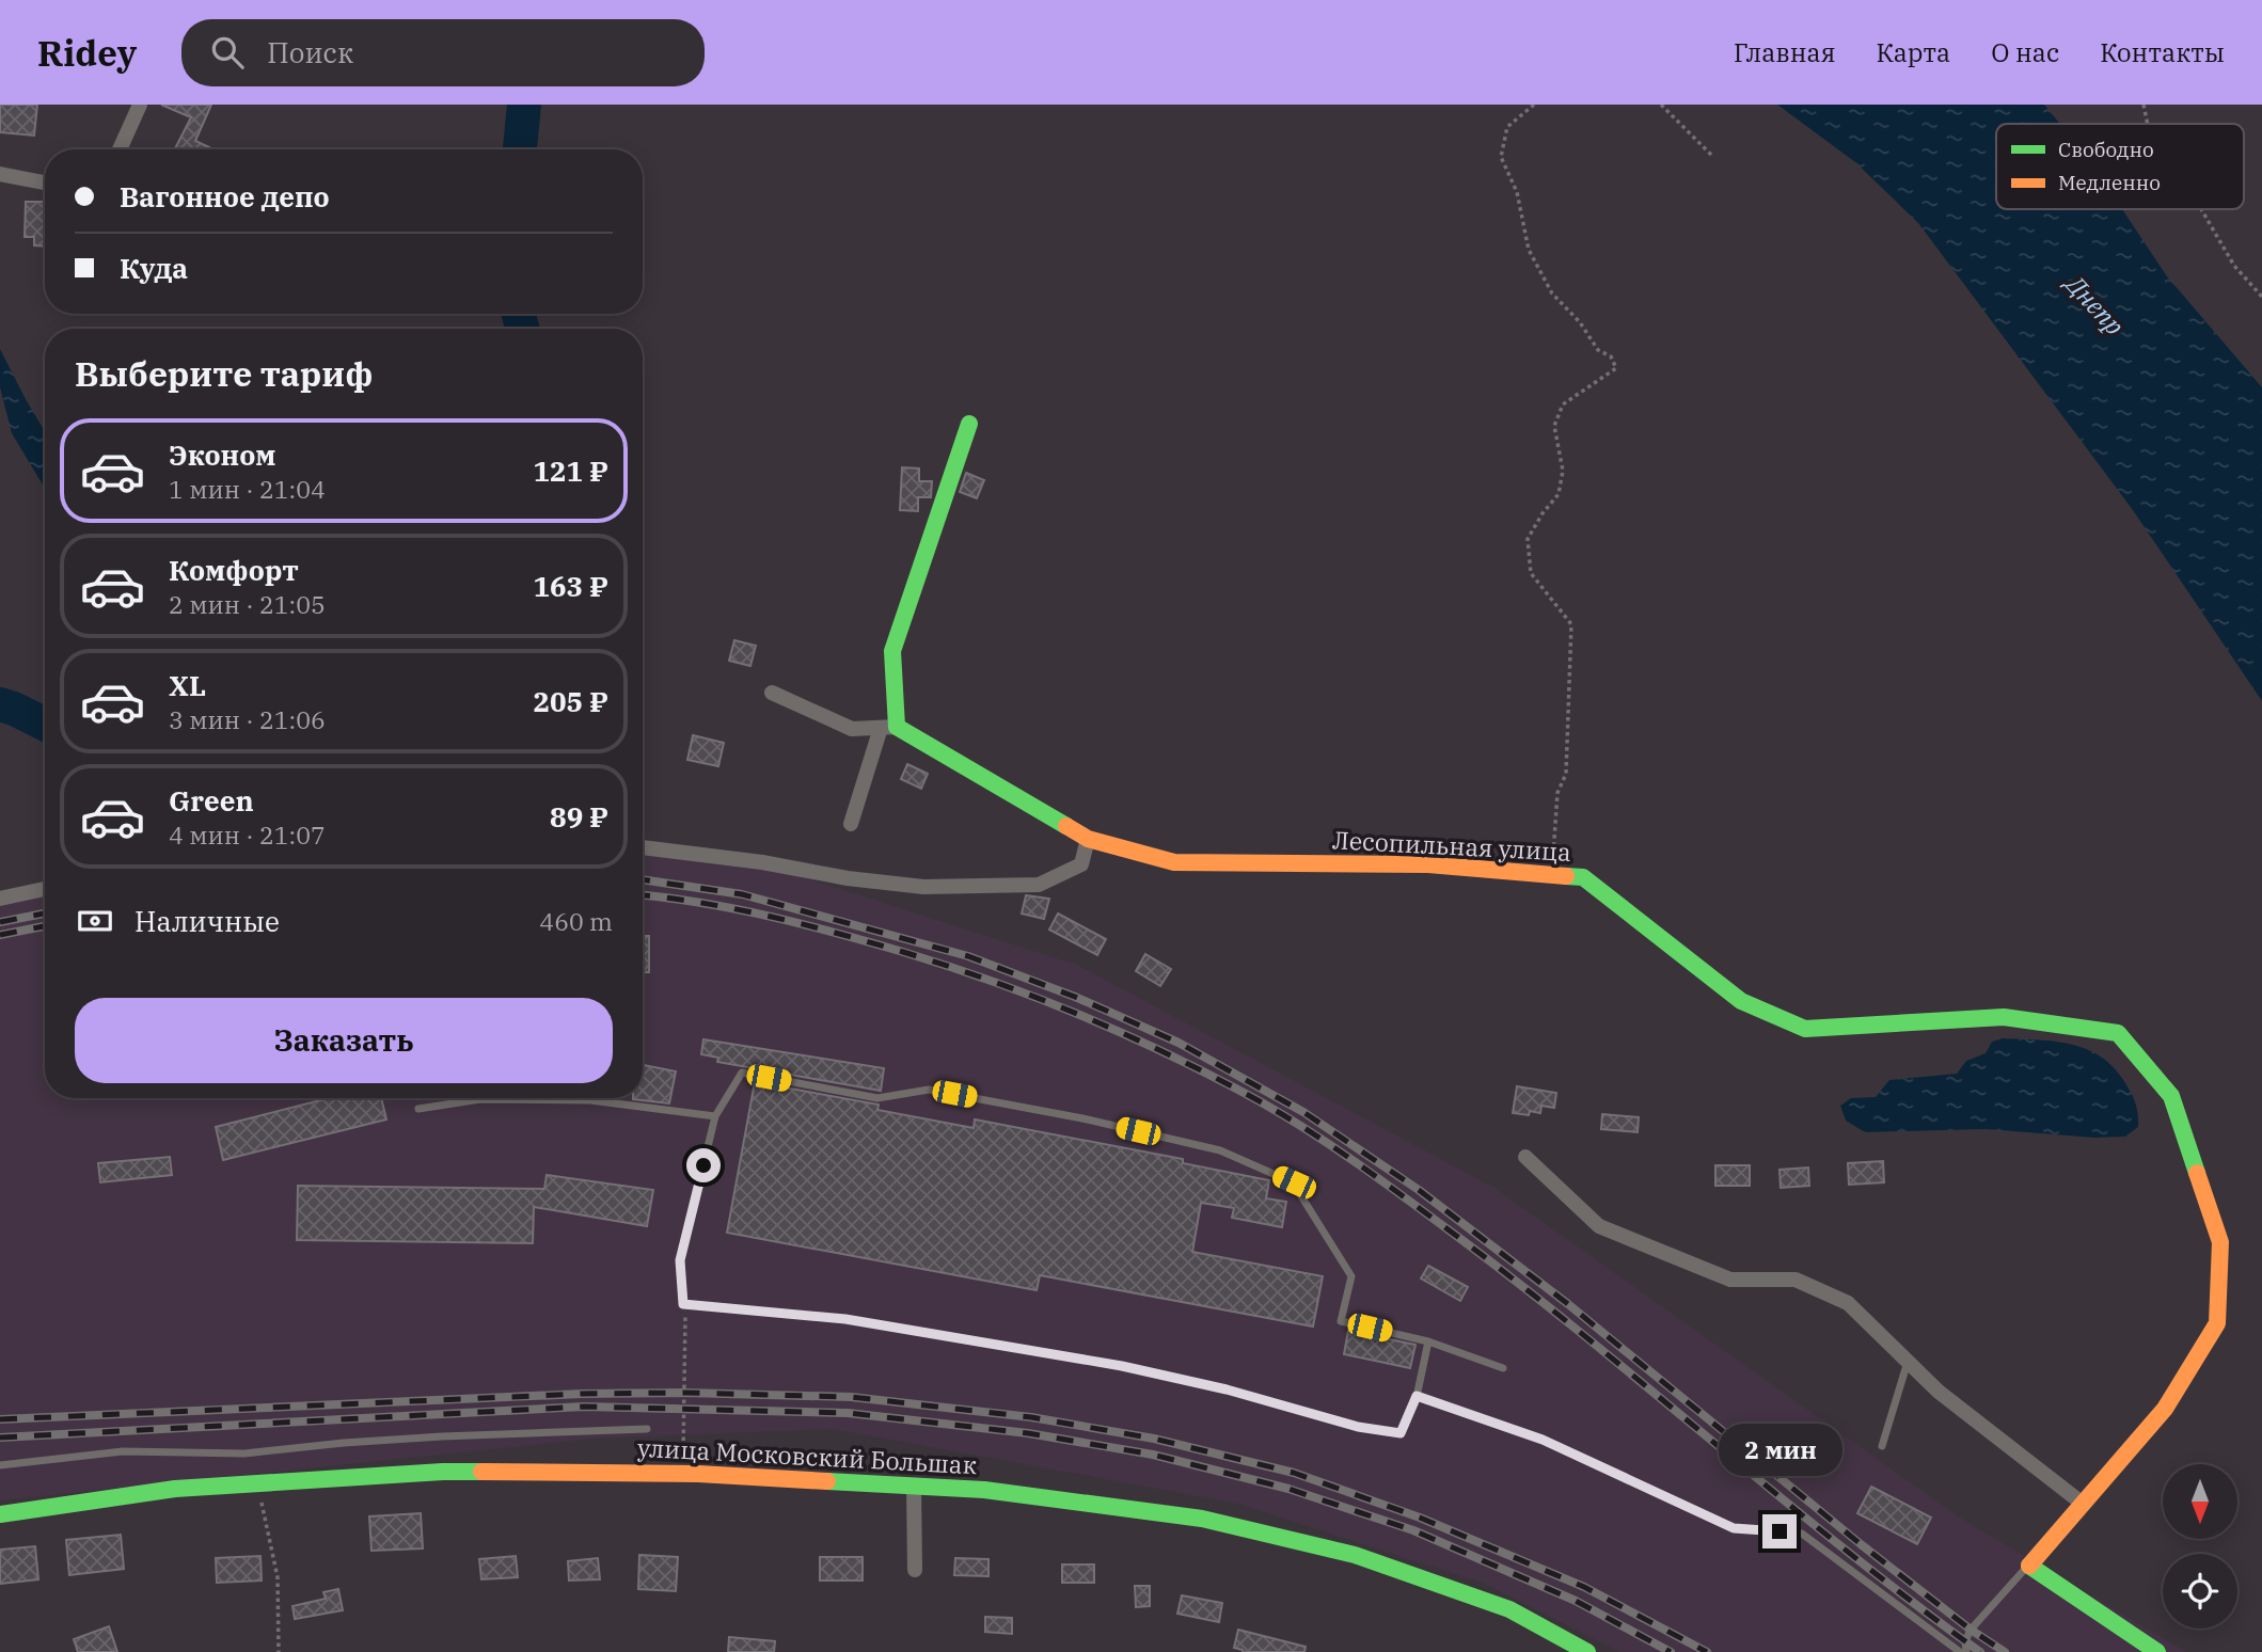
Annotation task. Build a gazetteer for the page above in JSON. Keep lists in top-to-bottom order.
{
  "streets": {
    "street": ["Лесопильная улица", "улица Московский Большак"]
  },
  "water": ["Днепр"],
  "legend": ["Свободно", "Медленно"],
  "north": "bottom",
  "page": {
    "header": "Ridey",
    "search": "Поиск",
    "nav": [
      "Главная",
      "Карта",
      "О нас",
      "Контакты"
    ],
    "banner": ["Вагонное депо", "Куда"],
    "heading": "Выберите тариф",
    "list": [
      {
        "name": "Эконом",
        "note": "1 мин · 21:04",
        "value": "121 ₽"
      },
      {
        "name": "Комфорт",
        "note": "2 мин · 21:05",
        "value": "163 ₽"
      },
      {
        "name": "XL",
        "note": "3 мин · 21:06",
        "value": "205 ₽"
      },
      {
        "name": "Green",
        "note": "4 мин · 21:07",
        "value": "89 ₽"
      }
    ],
    "pay": ["Наличные", "460 m"],
    "buttons": "Заказать",
    "bubble": "2 мин"
  }
}
